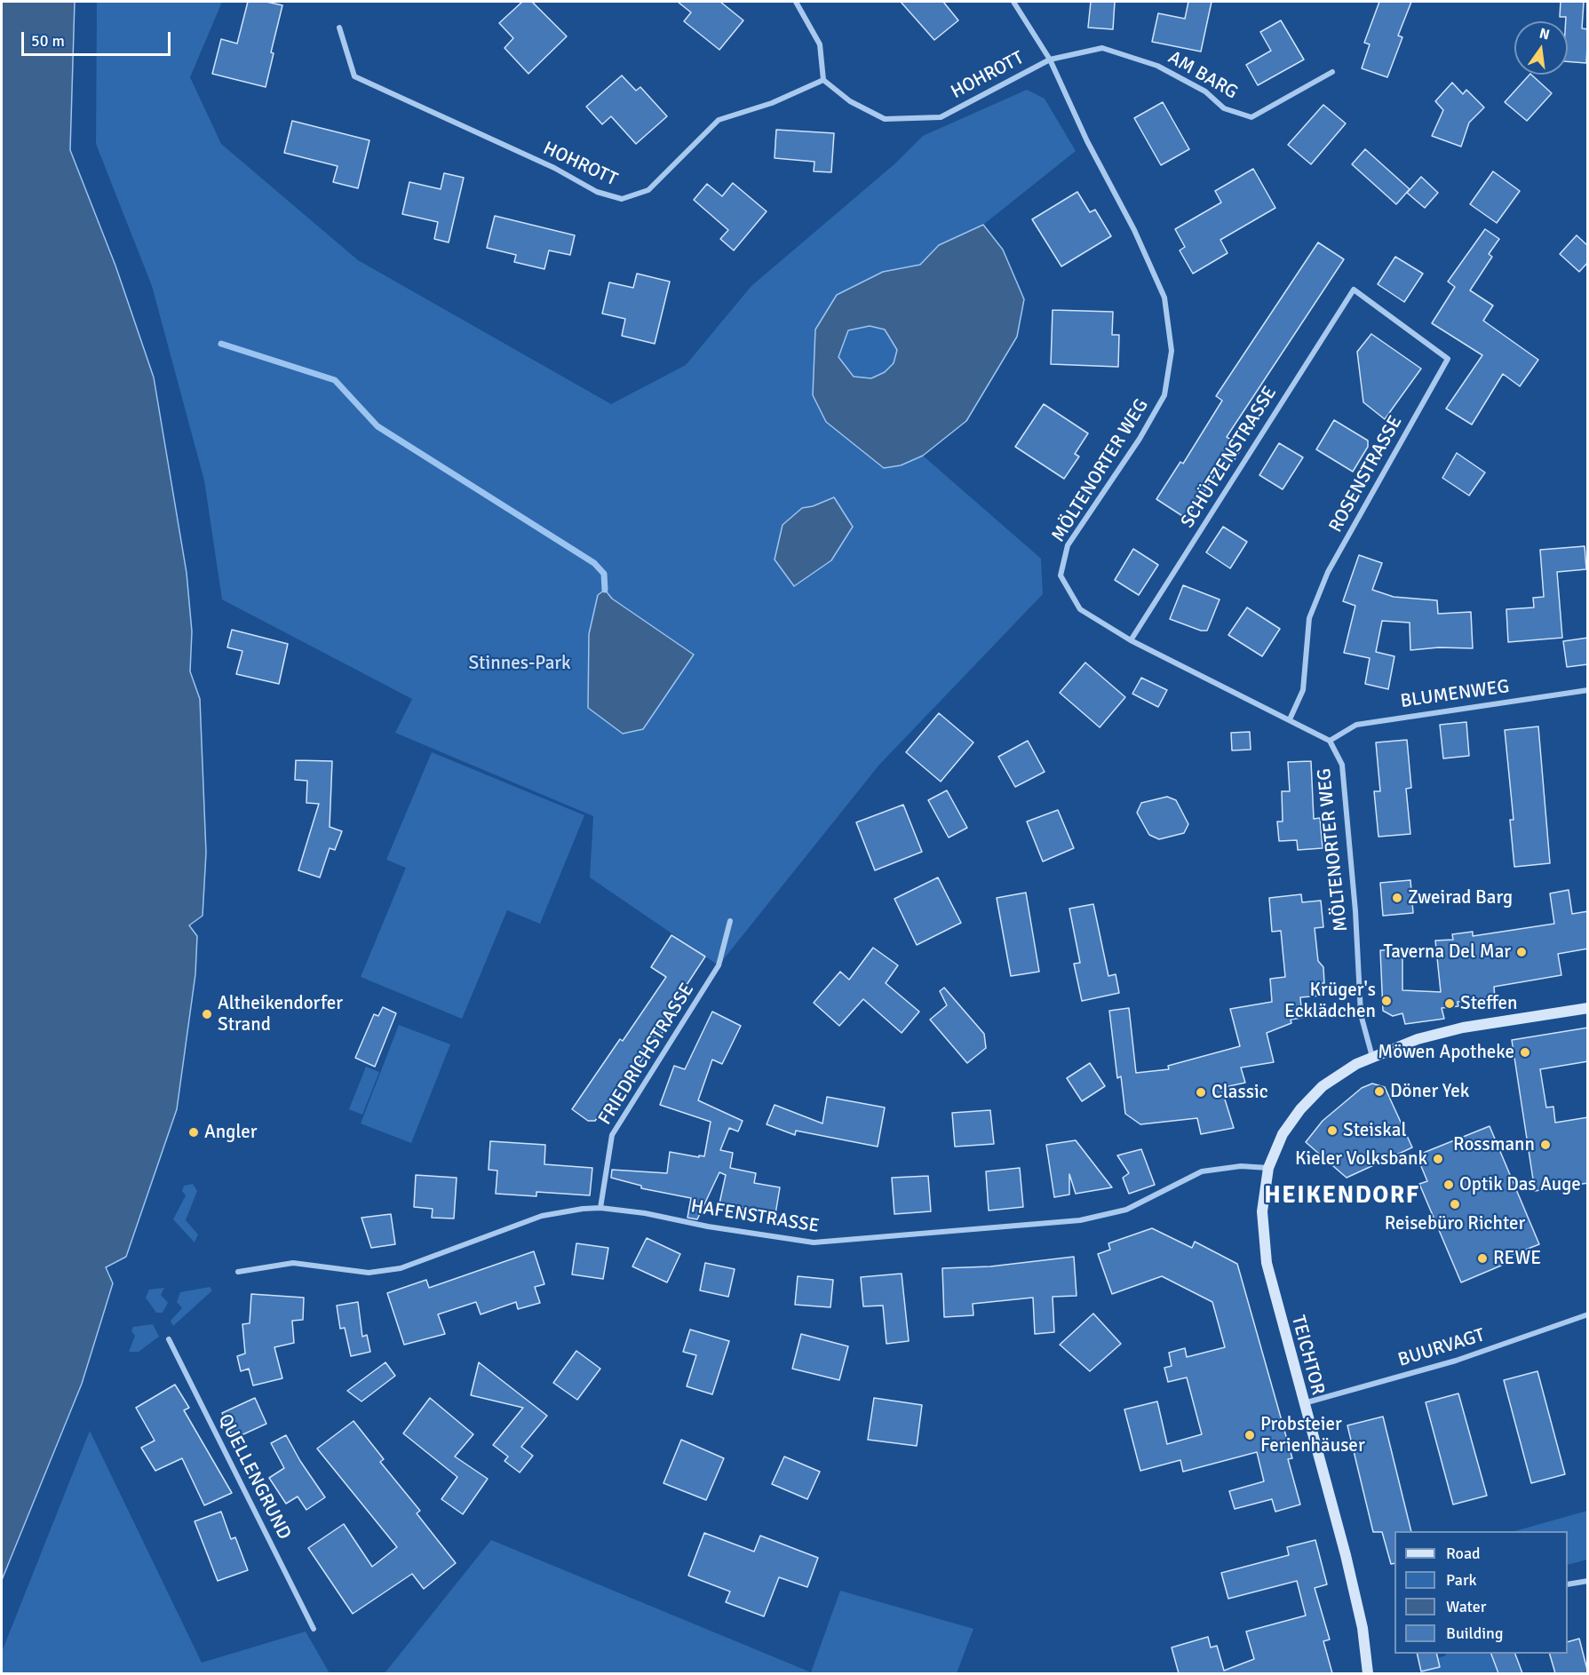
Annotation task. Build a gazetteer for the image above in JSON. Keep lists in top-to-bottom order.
{
  "streets": {
    "street": [
      "HOHROTT",
      "AM BARG",
      "SCHÜTZENSTRASSE",
      "MÖLTENORTER WEG",
      "ROSENSTRASSE",
      "BLUMENWEG",
      "FRIEDRICHSTRASSE",
      "HAFENSTRASSE",
      "BUURVAGT",
      "TEICHTOR",
      "QUELLENGRUND"
    ]
  },
  "crossings": [
    ["HOHROTT", "AM BARG"],
    ["HOHROTT", "MÖLTENORTER WEG"],
    ["AM BARG", "MÖLTENORTER WEG"],
    ["SCHÜTZENSTRASSE", "MÖLTENORTER WEG"],
    ["SCHÜTZENSTRASSE", "ROSENSTRASSE"],
    ["MÖLTENORTER WEG", "ROSENSTRASSE"],
    ["MÖLTENORTER WEG", "BLUMENWEG"],
    ["MÖLTENORTER WEG", "TEICHTOR"],
    ["FRIEDRICHSTRASSE", "HAFENSTRASSE"],
    ["HAFENSTRASSE", "TEICHTOR"],
    ["BUURVAGT", "TEICHTOR"]
  ],
  "districts": ["HEIKENDORF"],
  "parks": ["Stinnes-Park"],
  "places": [
    "Zweirad Barg",
    "Taverna Del Mar",
    "Krüger's Ecklädchen",
    "Steffen",
    "Altheikendorfer Strand",
    "Möwen Apotheke",
    "Döner Yek",
    "Classic",
    "Steiskal",
    "Angler",
    "Rossmann",
    "Kieler Volksbank",
    "Optik Das Auge",
    "Reisebüro Richter",
    "REWE",
    "Probsteier Ferienhäuser"
  ],
  "legend": [
    "Road",
    "Park",
    "Water",
    "Building"
  ],
  "scale_bar": "50 m",
  "north": "top"
}
